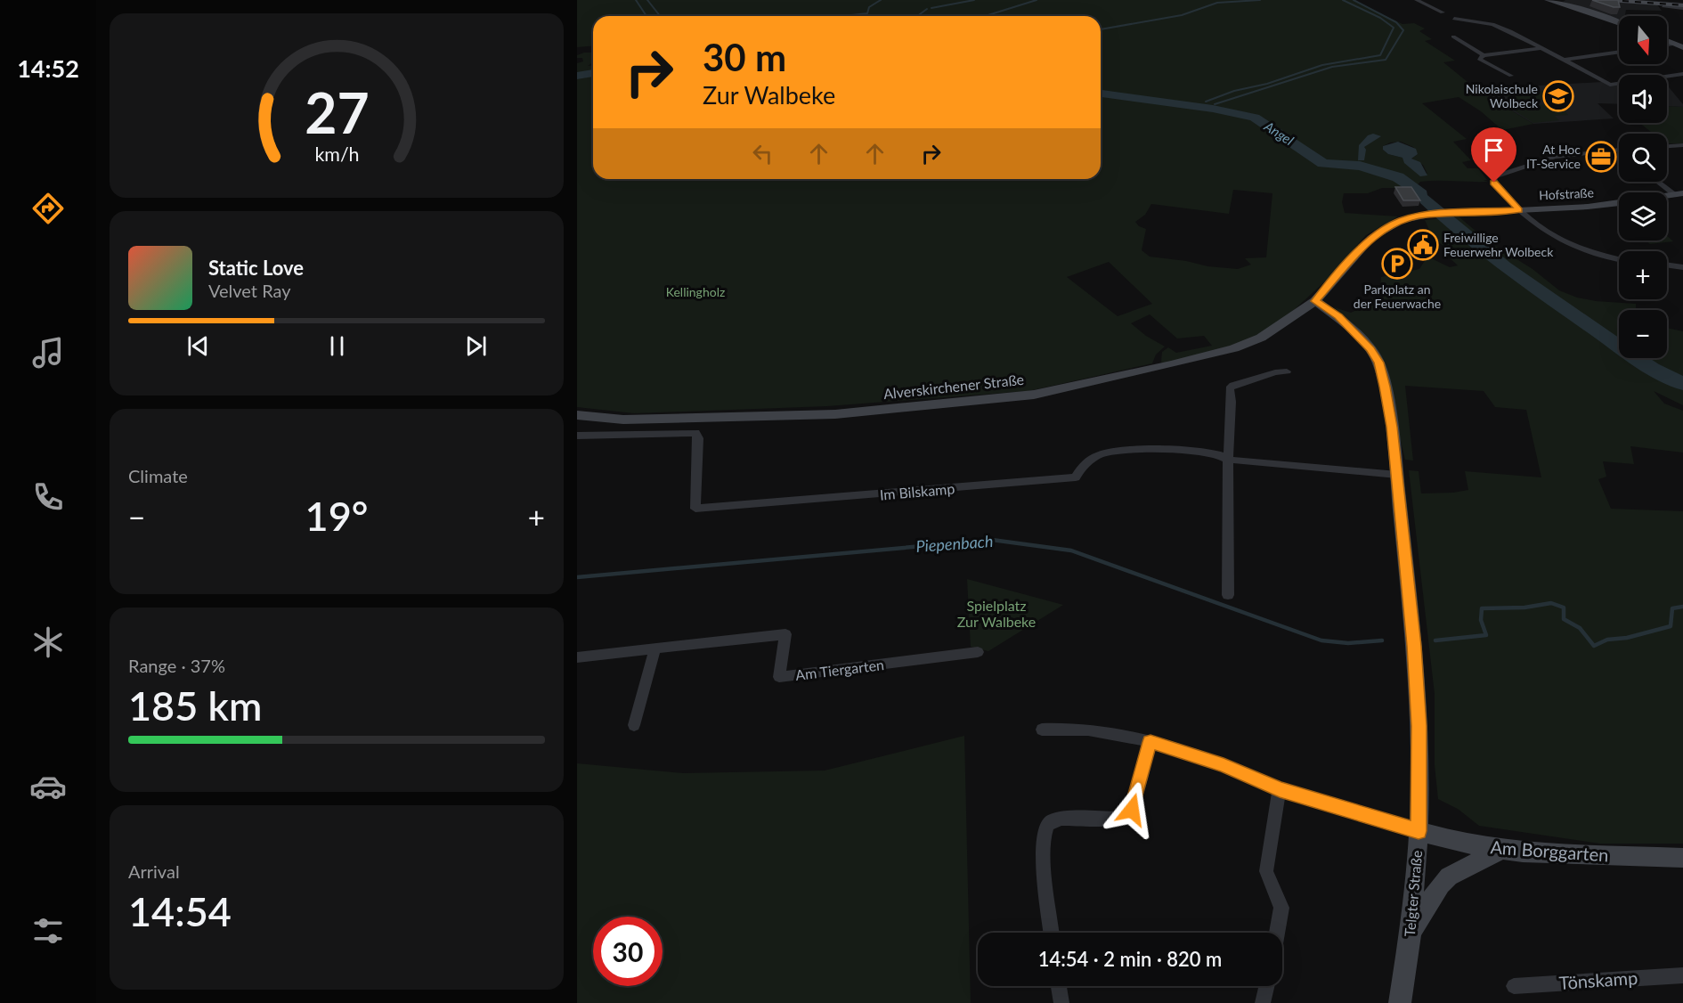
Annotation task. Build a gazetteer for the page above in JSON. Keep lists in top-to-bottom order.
{
  "streets": {
    "street": [
      "Hofstraße",
      "Alverskirchener Straße",
      "Im Bilskamp",
      "Am Tiergarten",
      "Am Borggarten",
      "Telgter Straße",
      "Tönskamp"
    ]
  },
  "crossings": [
    ["Hofstraße", "Alverskirchener Straße"],
    ["Hofstraße", "Telgter Straße"],
    ["Alverskirchener Straße", "Telgter Straße"],
    ["Im Bilskamp", "Telgter Straße"],
    ["Am Borggarten", "Telgter Straße"]
  ],
  "water": ["Angel", "Piepenbach"],
  "parks": ["Kellingholz", "Spielplatz Zur Walbeke"],
  "places": {
    "school or university": ["Nikolaischule Wolbeck"],
    "office": ["At Hoc IT-Service"],
    "public building": ["Freiwillige Feuerwehr Wolbeck"],
    "parking": ["Parkplatz an der Feuerwache"]
  },
  "north": "bottom",
  "page": {
    "tabs": "14:52",
    "map_buttons": ["+", "−"],
    "turn": ["30 m", "Zur Walbeke"],
    "song": ["Static Love", "Velvet Ray"],
    "tile": [
      "Climate",
      ["Range · 37%", "185 km"],
      ["Arrival", "14:54"]
    ],
    "heat": ["−", "19°", "+"],
    "limit": "30",
    "trip": "14:54 · 2 min · 820 m",
    "gauge": ["27", "km/h"]
  }
}
